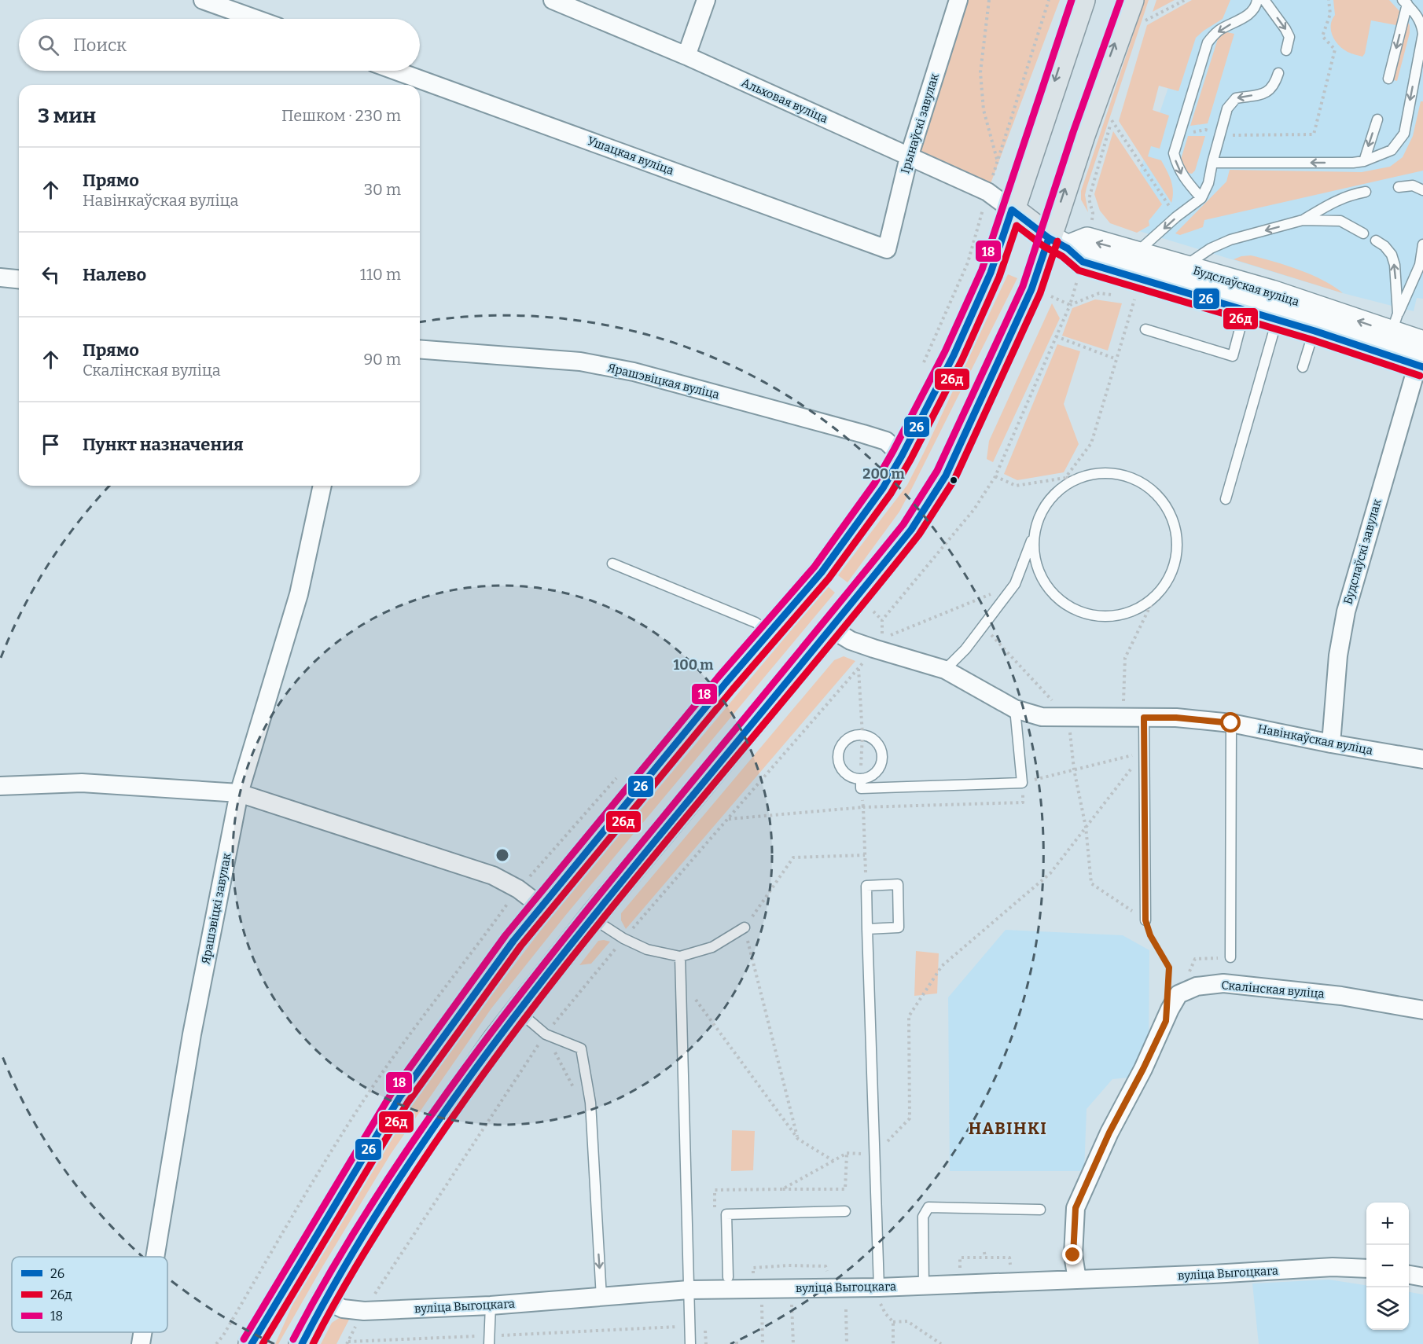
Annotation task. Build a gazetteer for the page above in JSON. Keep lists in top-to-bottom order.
{
  "streets": {
    "main road": ["Будслаўская вуліца"],
    "street": [
      "Альховая вуліца",
      "Ірынаўскі завулак",
      "Ушацкая вуліца",
      "Ярашэвіцкая вуліца",
      "Будслаўскі завулак",
      "Навінкаўская вуліца",
      "Ярашэвіцкі завулак",
      "Скалінская вуліца",
      "вуліца Выгоцкага"
    ]
  },
  "crossings": [
    ["Альховая вуліца", "Ірынаўскі завулак"],
    ["Ірынаўскі завулак", "Ушацкая вуліца"],
    ["Будслаўская вуліца", "Будслаўскі завулак"],
    ["Будслаўскі завулак", "Навінкаўская вуліца"],
    ["Скалінская вуліца", "вуліца Выгоцкага"]
  ],
  "districts": ["НАВІНКІ"],
  "lines": ["transit line 18", "transit line 26", "transit line 26д"],
  "legend": ["26", "26д", "18"],
  "page": {
    "search": "Поиск",
    "heading": ["3 мин", "Пешком · 230 m"],
    "list": [
      ["Прямо", "Навінкаўская вуліца", "30 m"],
      ["Налево", "110 m"],
      ["Прямо", "Скалінская вуліца", "90 m"],
      "Пункт назначения"
    ],
    "map_buttons": ["+", "−"]
  },
  "rings": ["200 m", "100 m"]
}
